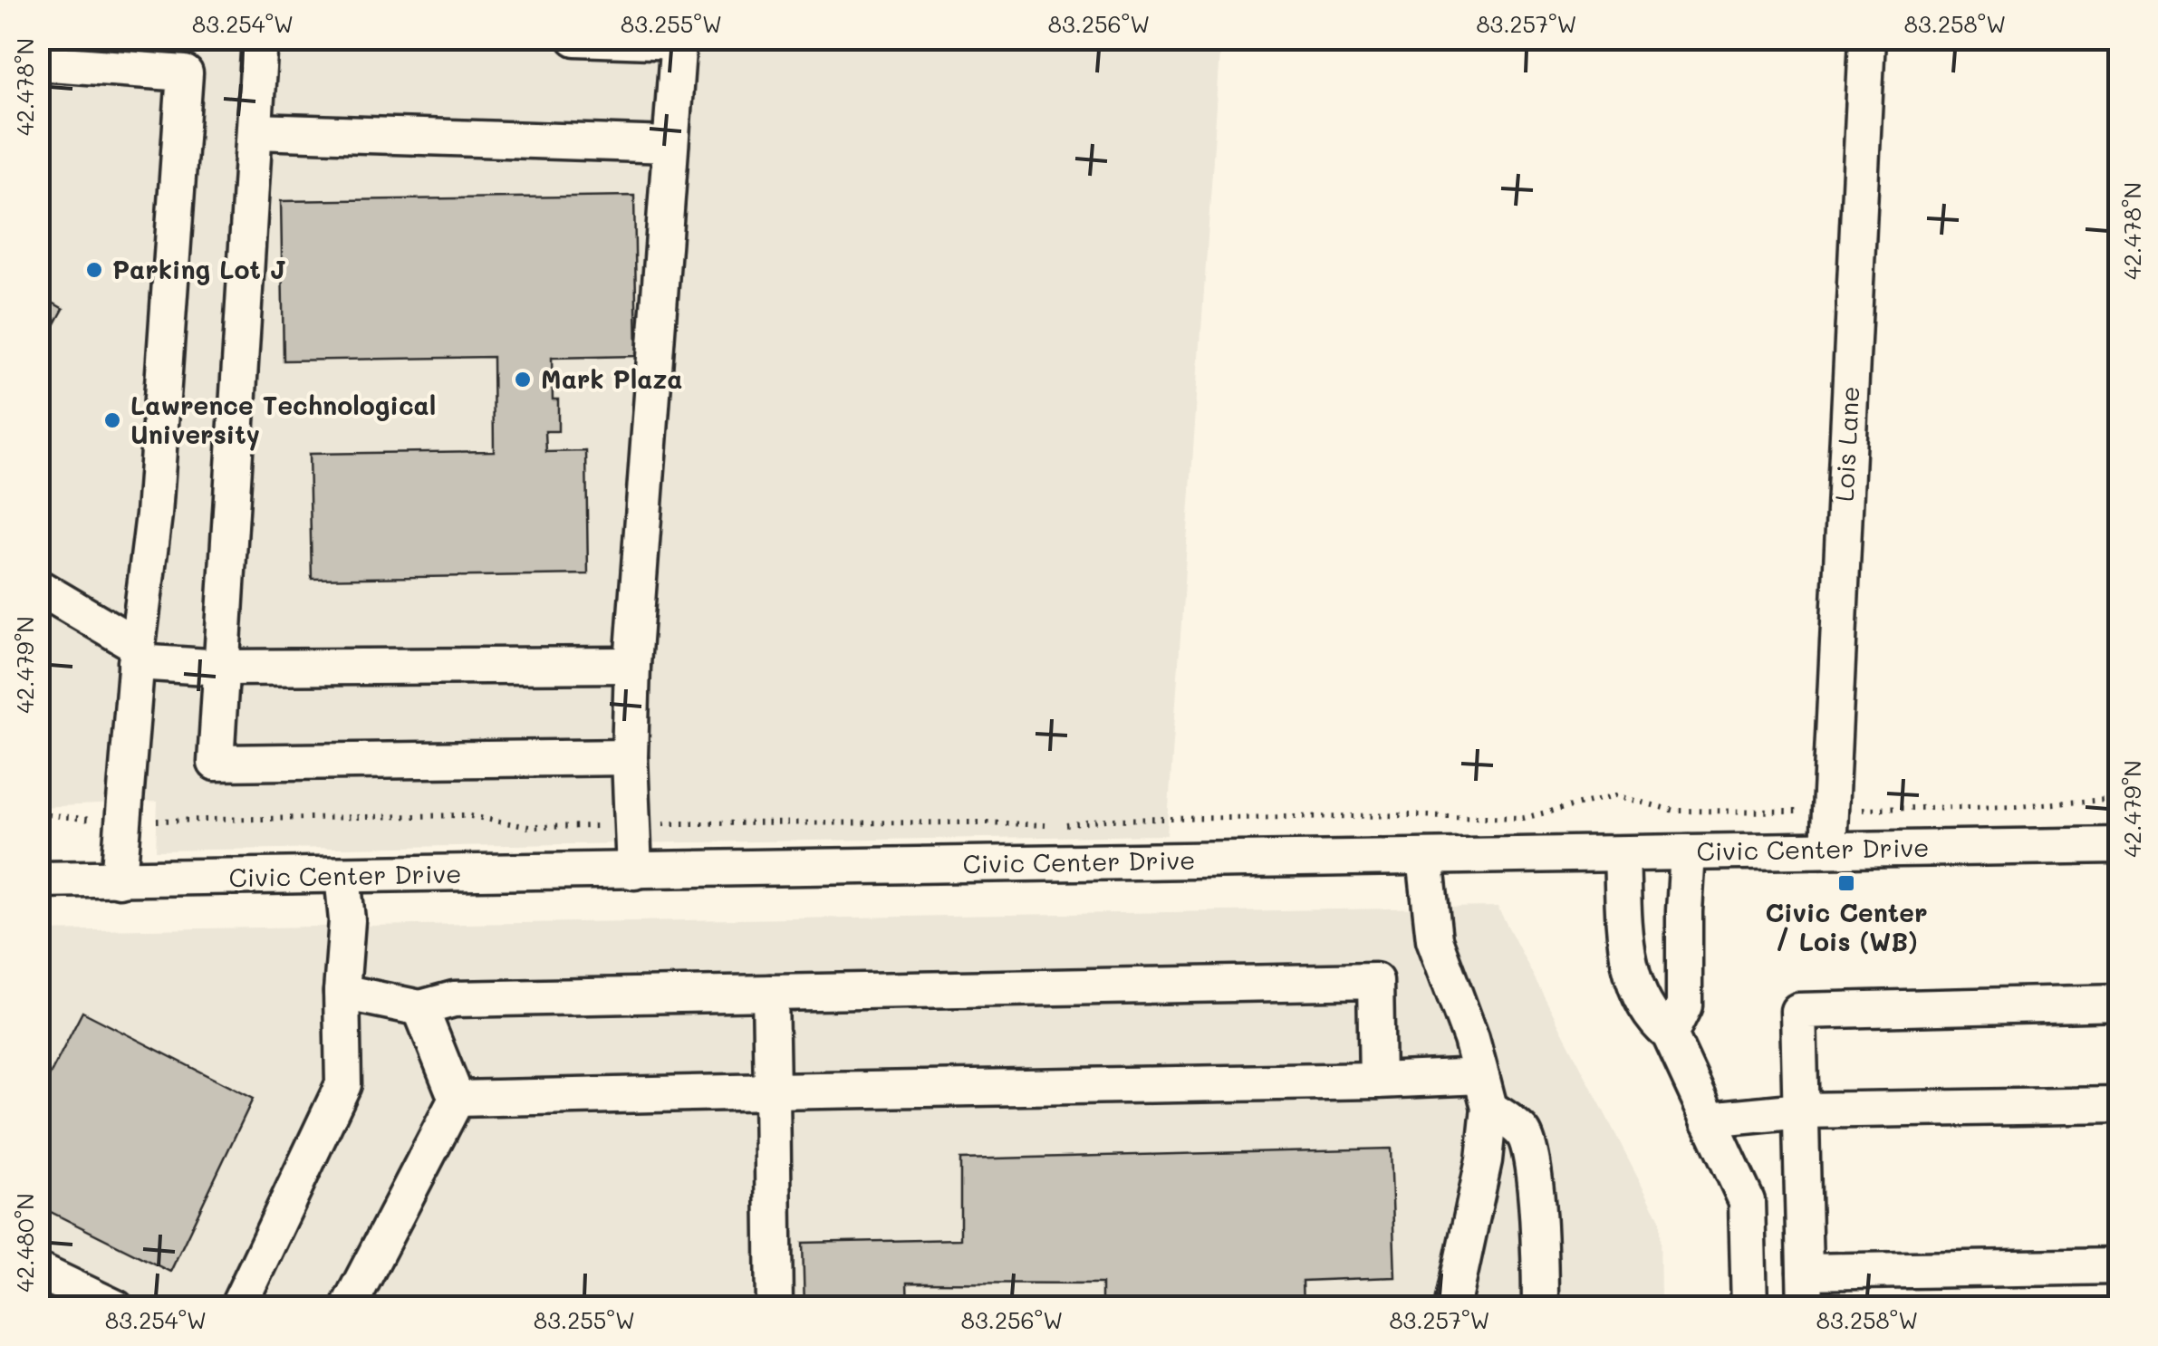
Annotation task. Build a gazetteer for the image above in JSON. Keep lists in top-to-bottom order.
{
  "streets": {
    "street": ["Lois Lane", "Civic Center Drive"]
  },
  "crossings": [
    ["Lois Lane", "Civic Center Drive"]
  ],
  "places": {
    "other": ["Parking Lot J", "Mark Plaza", "Lawrence Technological University"],
    "transit": ["Civic Center / Lois (WB)"]
  },
  "coordinates": [
    "83.254°W",
    "83.255°W",
    "83.256°W",
    "83.257°W",
    "83.258°W",
    "42.478°N",
    "42.479°N",
    "42.480°N"
  ]
}
